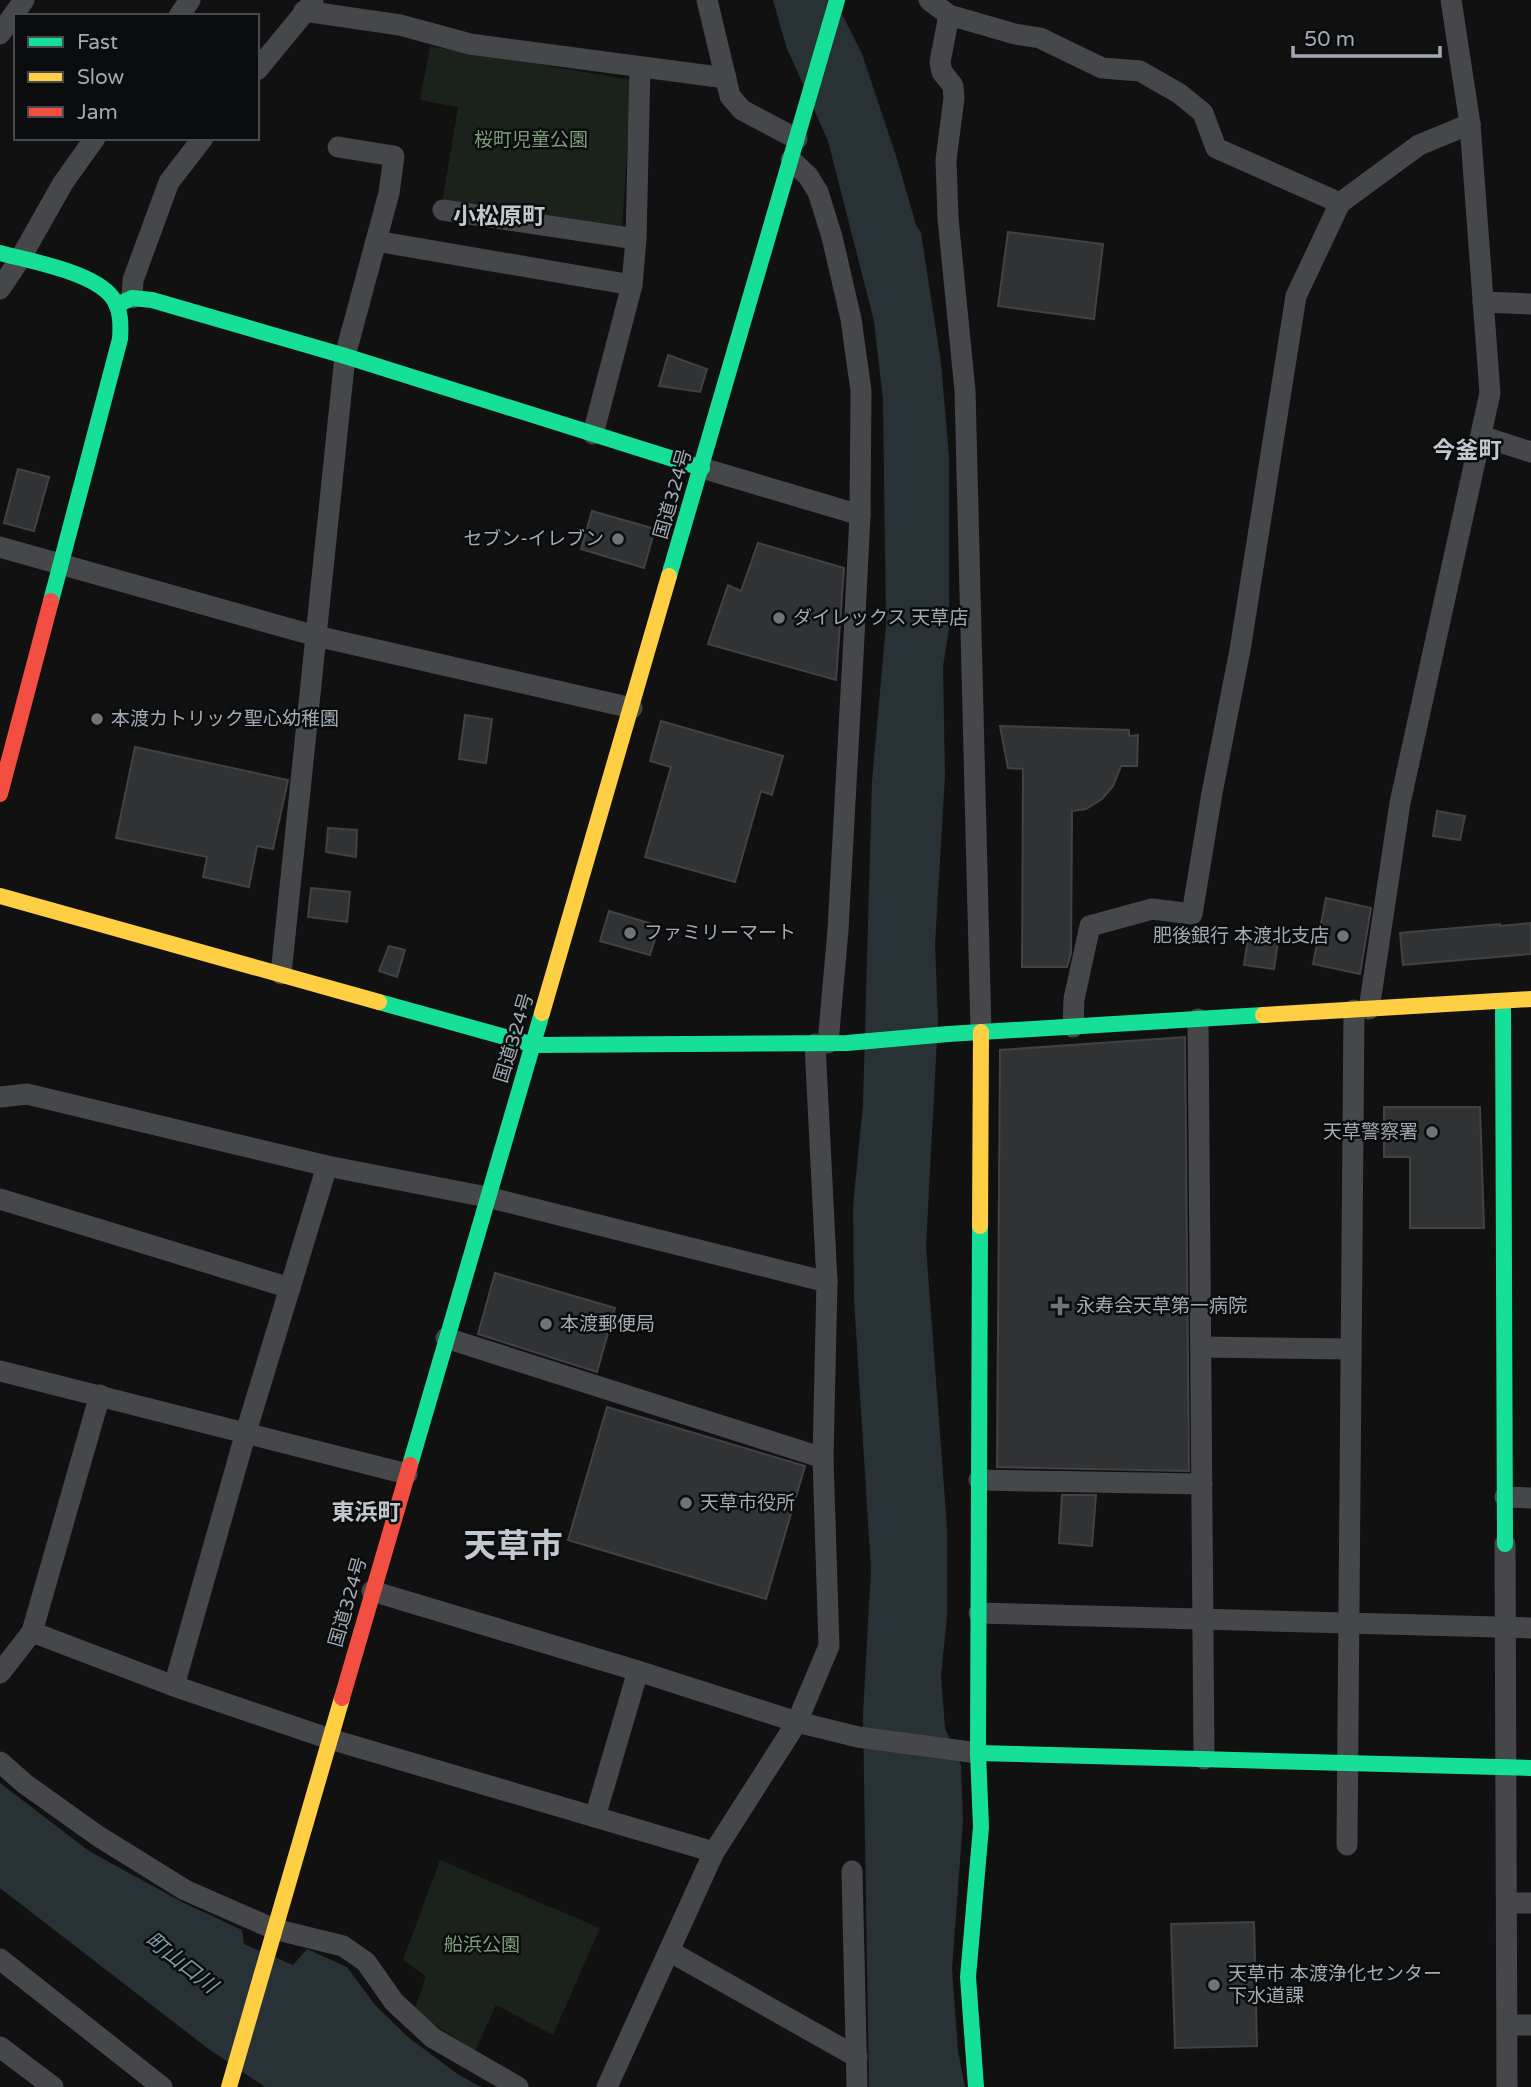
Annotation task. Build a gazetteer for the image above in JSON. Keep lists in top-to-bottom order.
{
  "streets": {
    "main road": ["国道324号"]
  },
  "districts": [
    "小松原町",
    "今釜町",
    "東浜町",
    "天草市"
  ],
  "water": ["町山口川"],
  "parks": ["桜町児童公園", "船浜公園"],
  "places": {
    "other": [
      "セブン-イレブン",
      "ダイレックス 天草店",
      "本渡カトリック聖心幼稚園",
      "ファミリーマート",
      "肥後銀行 本渡北支店",
      "天草警察署",
      "本渡郵便局",
      "天草市役所",
      "天草市 本渡浄化センター 下水道課"
    ],
    "health": ["永寿会天草第一病院"]
  },
  "legend": ["Fast", "Slow", "Jam"],
  "scale_bar": "50 m"
}
